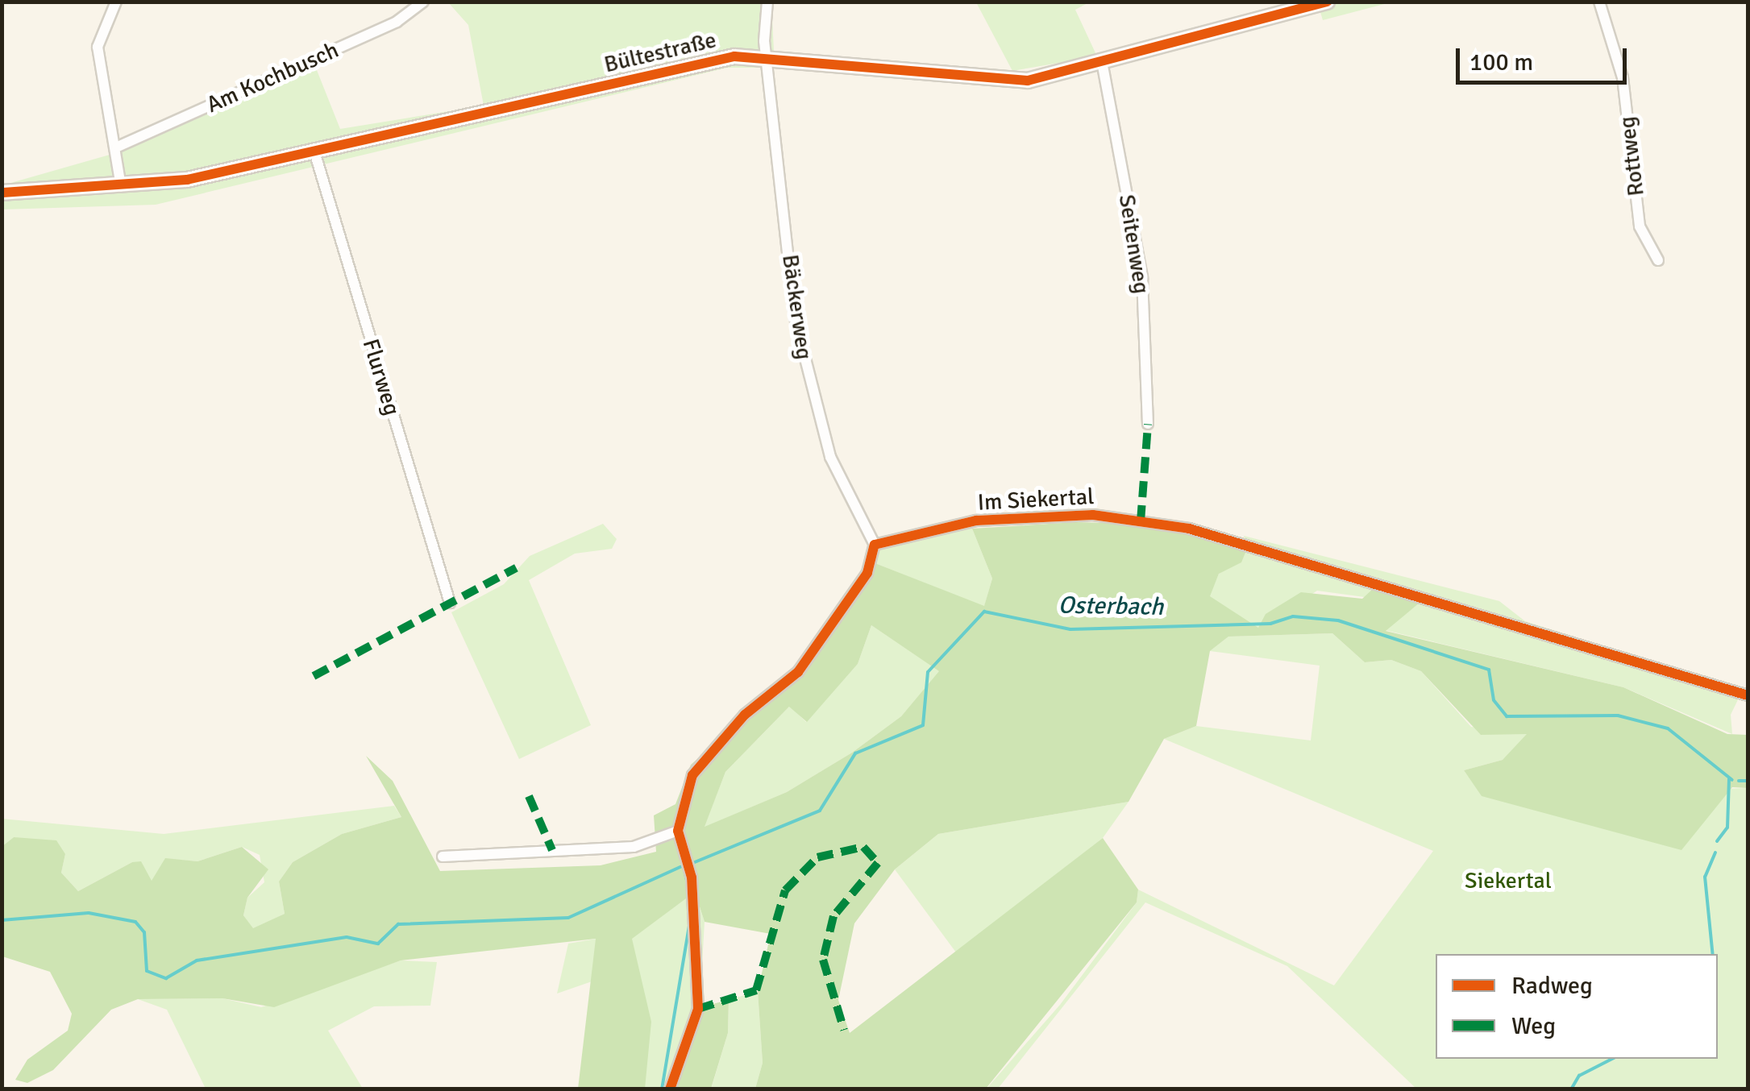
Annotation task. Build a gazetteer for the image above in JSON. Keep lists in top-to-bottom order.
{
  "streets": {
    "street": [
      "Bültestraße",
      "Am Kochbusch",
      "Rottweg",
      "Seitenweg",
      "Bäckerweg",
      "Flurweg",
      "Im Siekertal"
    ]
  },
  "crossings": [
    ["Bültestraße", "Seitenweg"],
    ["Bültestraße", "Bäckerweg"],
    ["Bültestraße", "Flurweg"],
    ["Bäckerweg", "Im Siekertal"]
  ],
  "water": ["Osterbach"],
  "parks": ["Siekertal"],
  "legend": ["Radweg", "Weg"],
  "scale_bar": "100 m"
}
